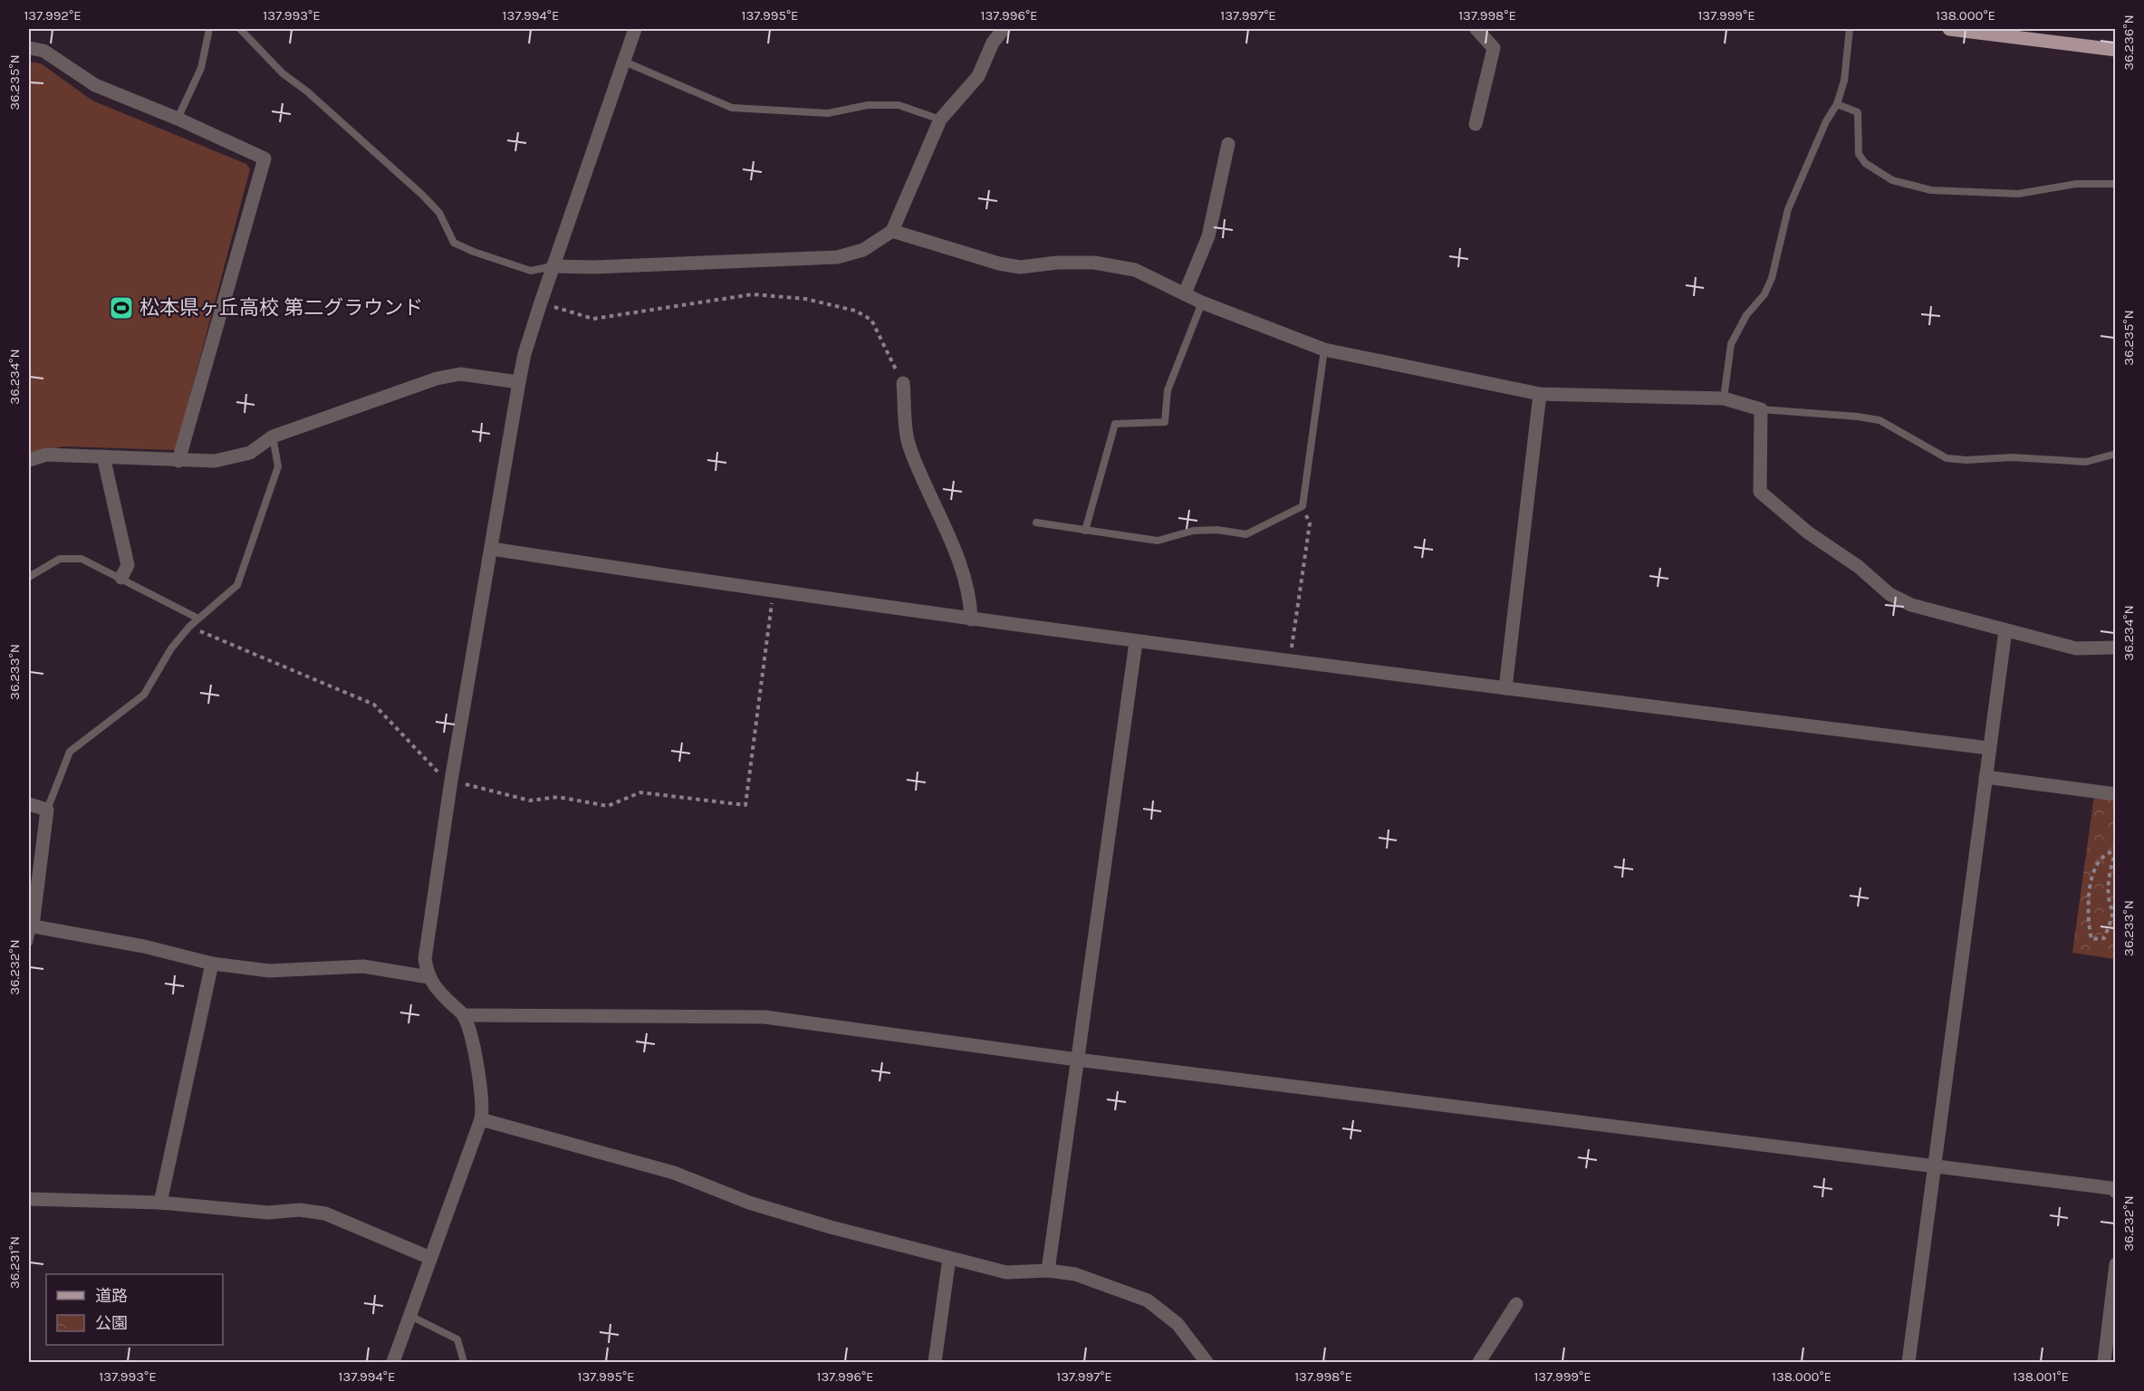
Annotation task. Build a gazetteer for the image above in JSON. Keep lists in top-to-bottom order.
{
  "places": {
    "sports": ["松本県ヶ丘高校 第二グラウンド"]
  },
  "legend": ["道路", "公園"],
  "coordinates": [
    "137.992°E",
    "137.993°E",
    "137.994°E",
    "137.995°E",
    "137.996°E",
    "137.997°E",
    "137.998°E",
    "137.999°E",
    "138.000°E",
    "36.236°N",
    "36.235°N",
    "36.234°N",
    "36.233°N",
    "36.232°N",
    "36.231°N",
    "138.001°E"
  ]
}
